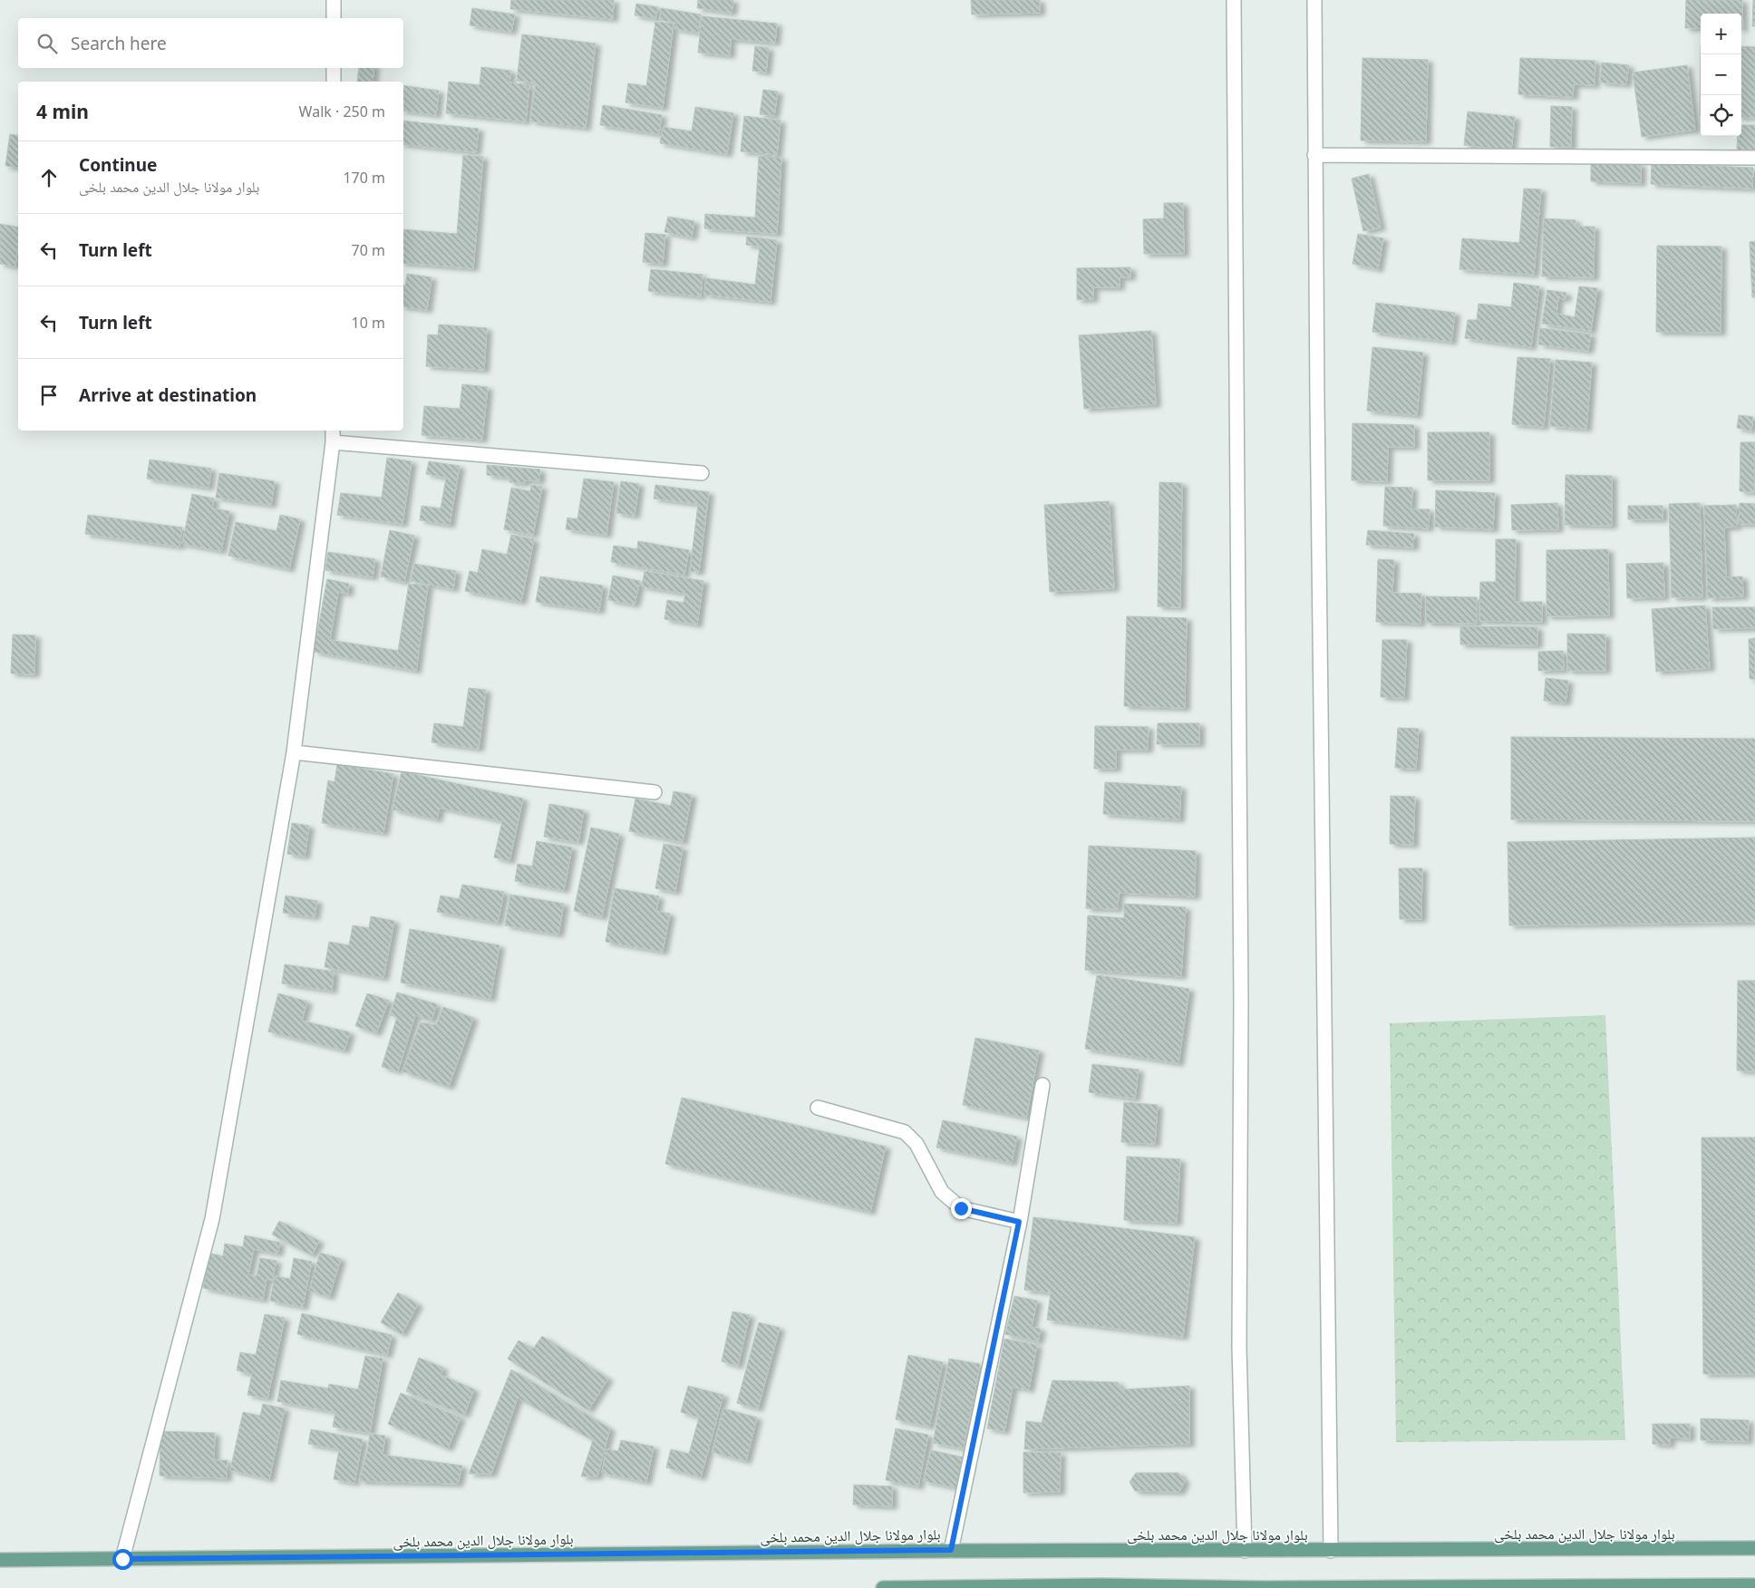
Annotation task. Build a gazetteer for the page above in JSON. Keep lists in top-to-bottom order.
{
  "streets": {
    "main road": ["بلوار مولانا جلال الدین محمد بلخی"]
  },
  "page": {
    "map_buttons": ["+", "−"],
    "search": "Search here",
    "heading": ["4 min", "Walk · 250 m"],
    "list": [
      ["Continue", "بلوار مولانا جلال الدین محمد بلخی", "170 m"],
      ["Turn left", "70 m"],
      ["Turn left", "10 m"],
      "Arrive at destination"
    ]
  }
}
